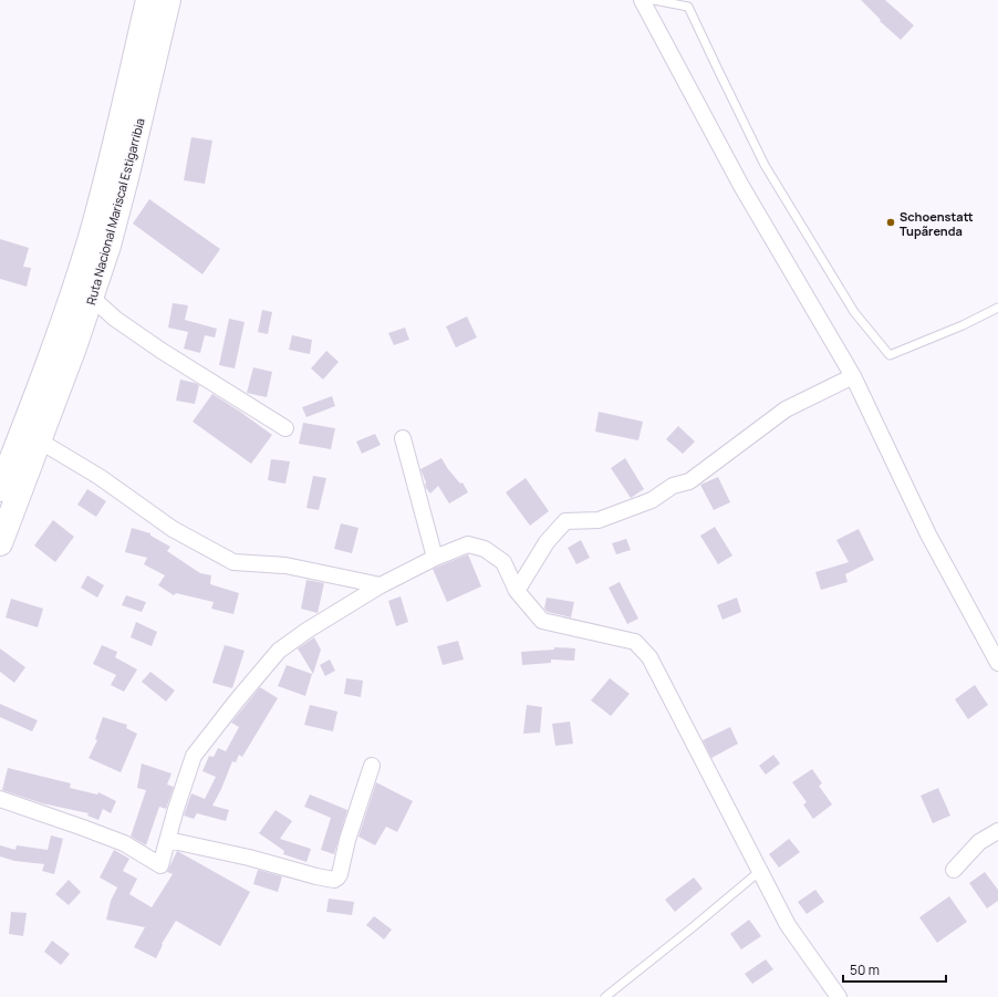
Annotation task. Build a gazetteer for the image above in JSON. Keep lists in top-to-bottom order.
{
  "streets": {
    "highway": ["Ruta Nacional Mariscal Estigarribia"]
  },
  "places": ["Schoenstatt Tupãrenda"],
  "scale_bar": "50 m"
}
